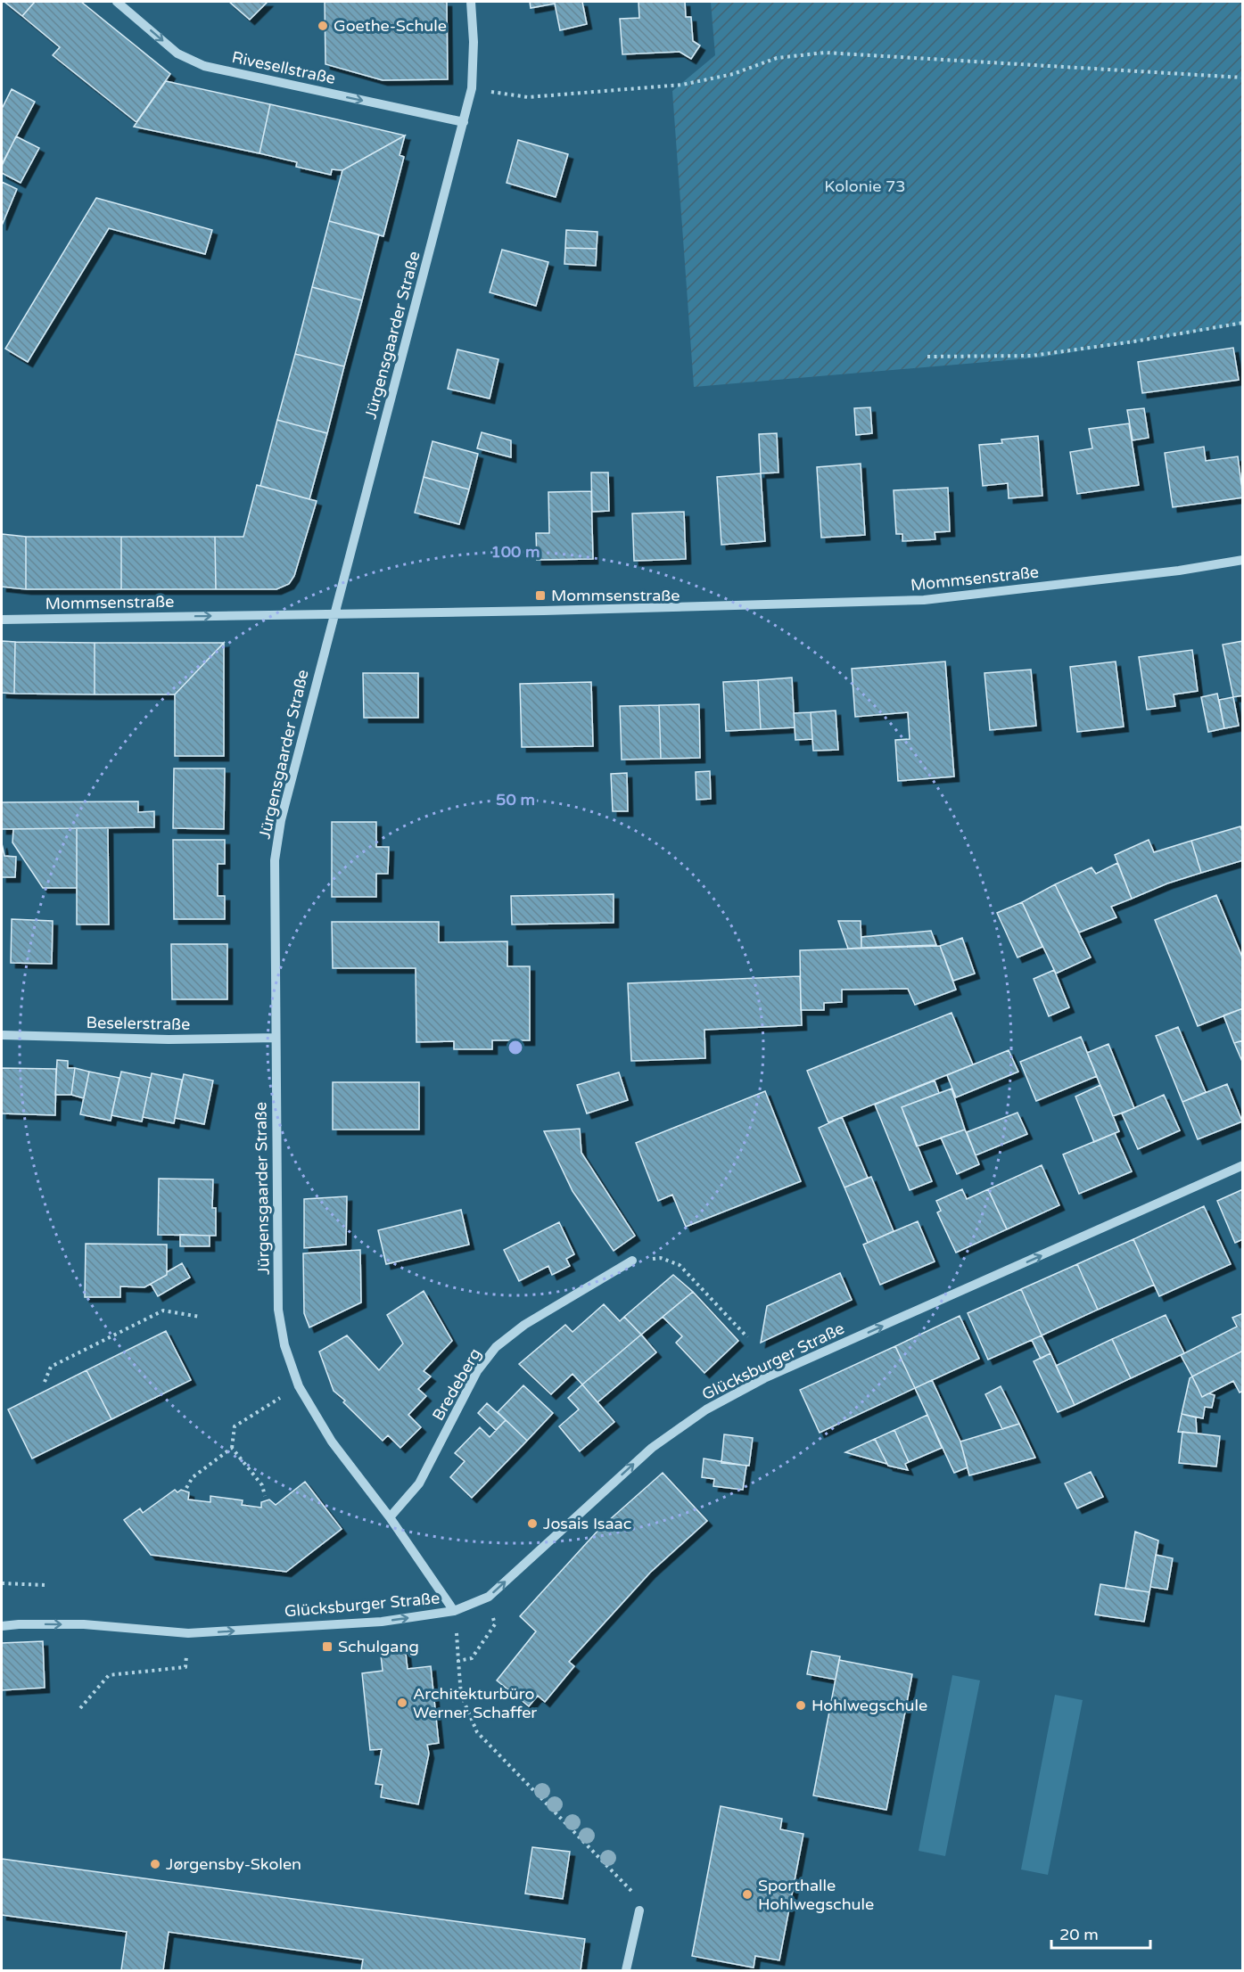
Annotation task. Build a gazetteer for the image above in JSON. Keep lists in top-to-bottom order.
{
  "streets": {
    "street": [
      "Rivesellstraße",
      "Jürgensgaarder Straße",
      "Mommsenstraße",
      "Beselerstraße",
      "Glücksburger Straße",
      "Bredeberg"
    ]
  },
  "crossings": [
    ["Rivesellstraße", "Jürgensgaarder Straße"],
    ["Jürgensgaarder Straße", "Mommsenstraße"],
    ["Jürgensgaarder Straße", "Beselerstraße"],
    ["Jürgensgaarder Straße", "Glücksburger Straße"],
    ["Jürgensgaarder Straße", "Bredeberg"]
  ],
  "one_way": ["Rivesellstraße", "Glücksburger Straße"],
  "parks": ["Kolonie 73"],
  "places": {
    "other": [
      "Goethe-Schule",
      "Josais Isaac",
      "Architekturbüro Werner Schaffer",
      "Hohlwegschule",
      "Jørgensby-Skolen",
      "Sporthalle Hohlwegschule"
    ],
    "transit": ["Mommsenstraße", "Schulgang"]
  },
  "scale_bar": "20 m",
  "rings": ["100 m", "50 m"]
}
